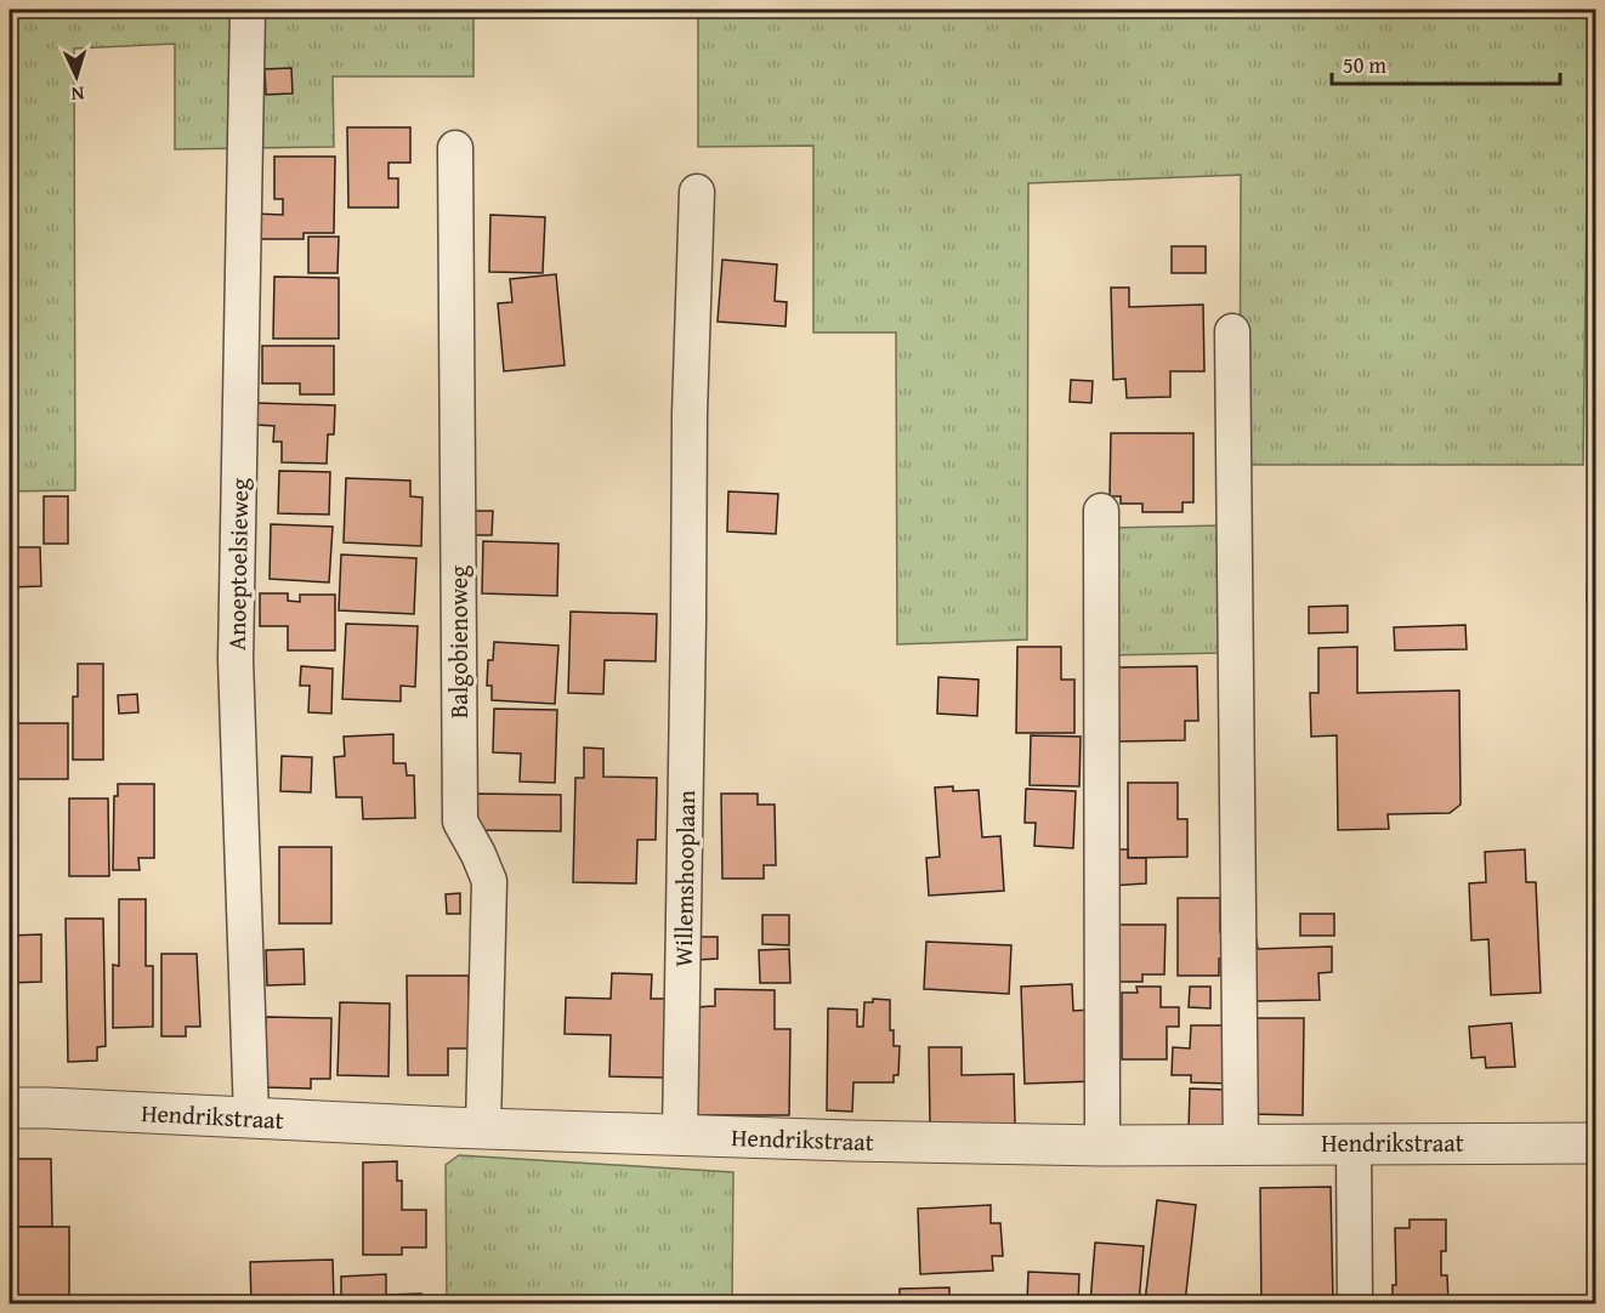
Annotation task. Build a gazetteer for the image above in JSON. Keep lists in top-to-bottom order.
{
  "streets": {
    "street": [
      "Anoeptoelsieweg",
      "Balgobienoweg",
      "Willemshooplaan",
      "Hendrikstraat"
    ]
  },
  "crossings": [
    ["Anoeptoelsieweg", "Hendrikstraat"],
    ["Balgobienoweg", "Hendrikstraat"],
    ["Willemshooplaan", "Hendrikstraat"]
  ],
  "scale_bar": "50 m",
  "north": "bottom"
}
